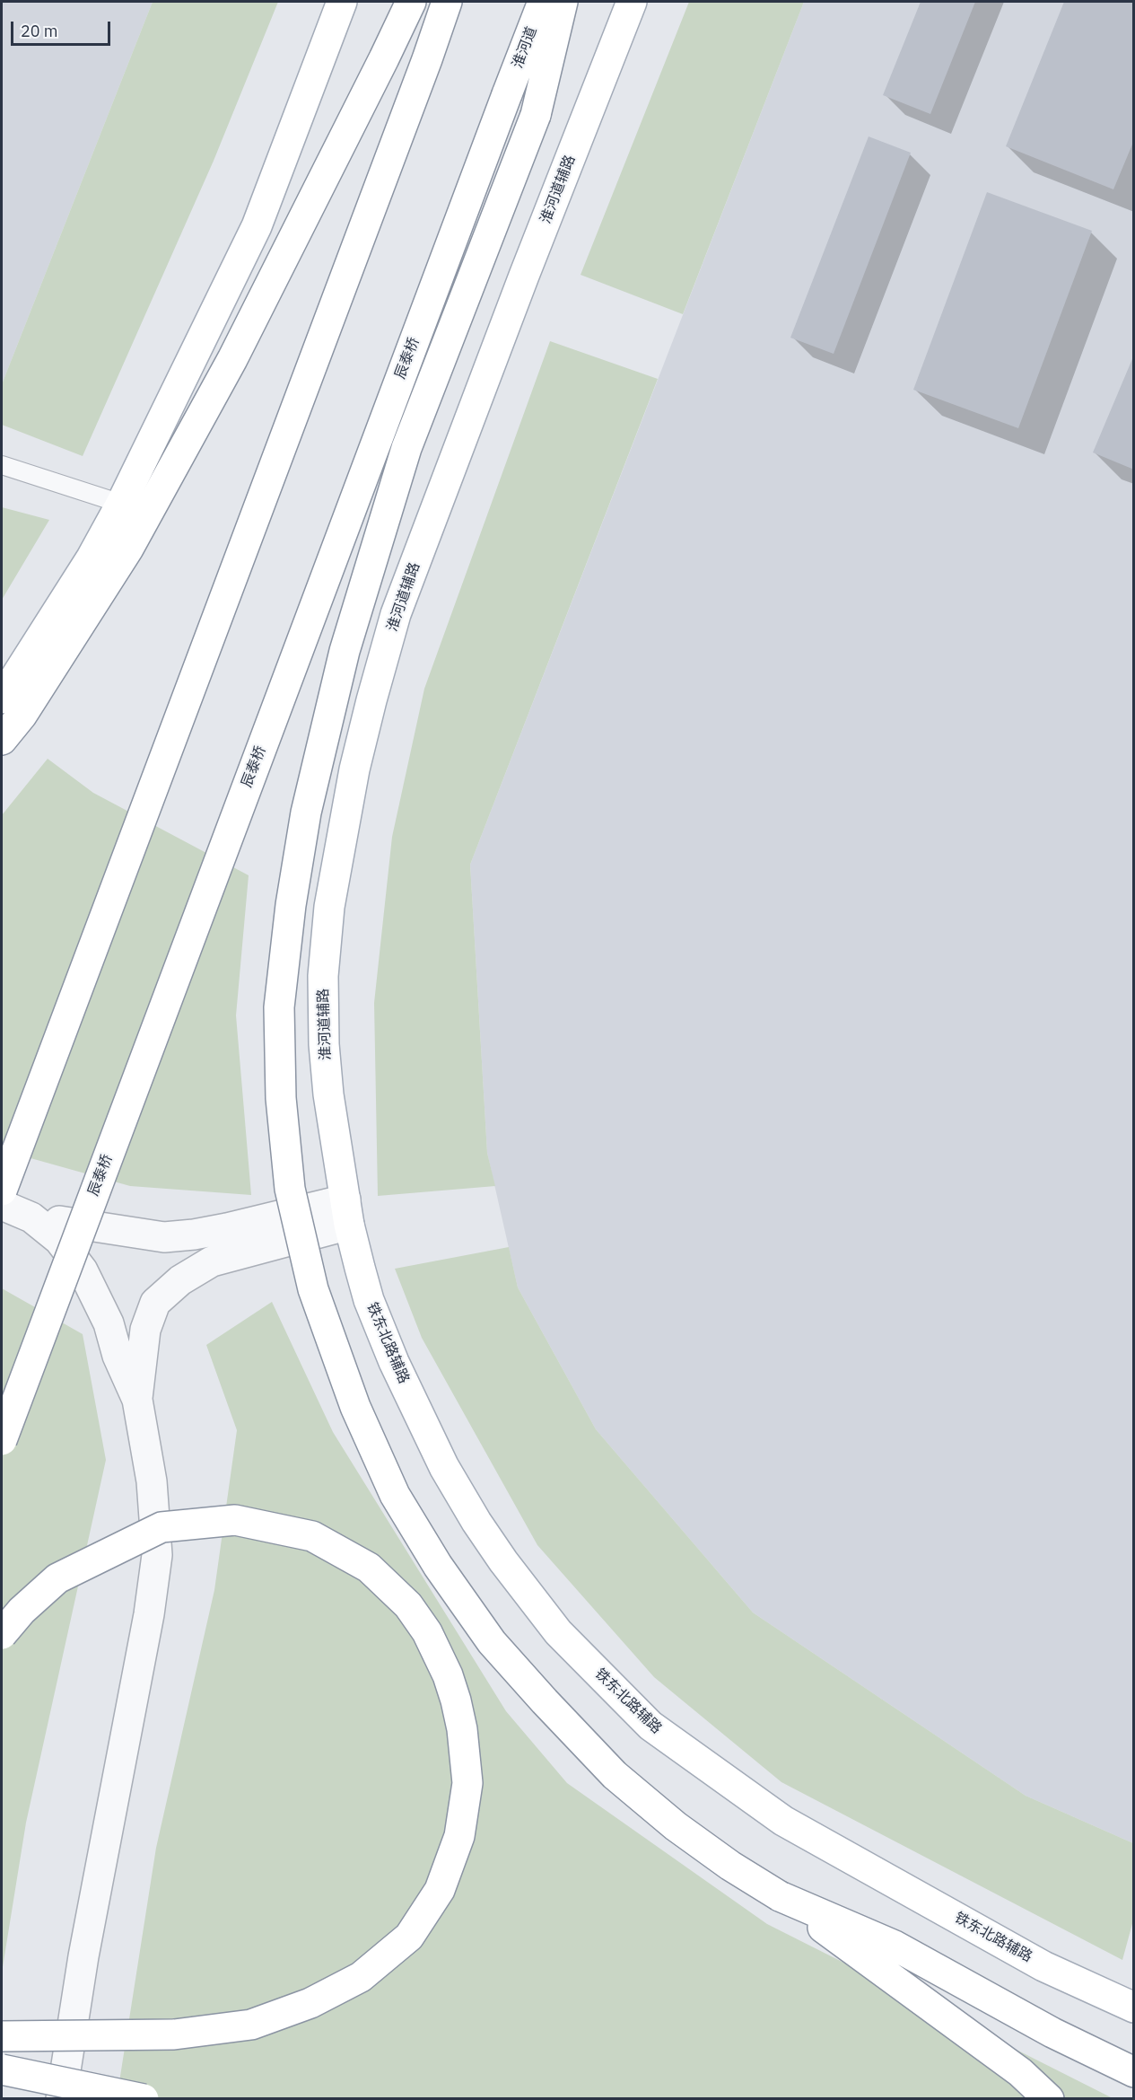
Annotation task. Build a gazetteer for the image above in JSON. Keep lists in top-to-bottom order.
{
  "streets": {
    "main road": [
      "淮河道",
      "淮河道辅路",
      "辰泰桥",
      "铁东北路辅路"
    ]
  },
  "crossings": [
    ["淮河道", "辰泰桥"],
    ["淮河道辅路", "铁东北路辅路"]
  ],
  "scale_bar": "20 m"
}
